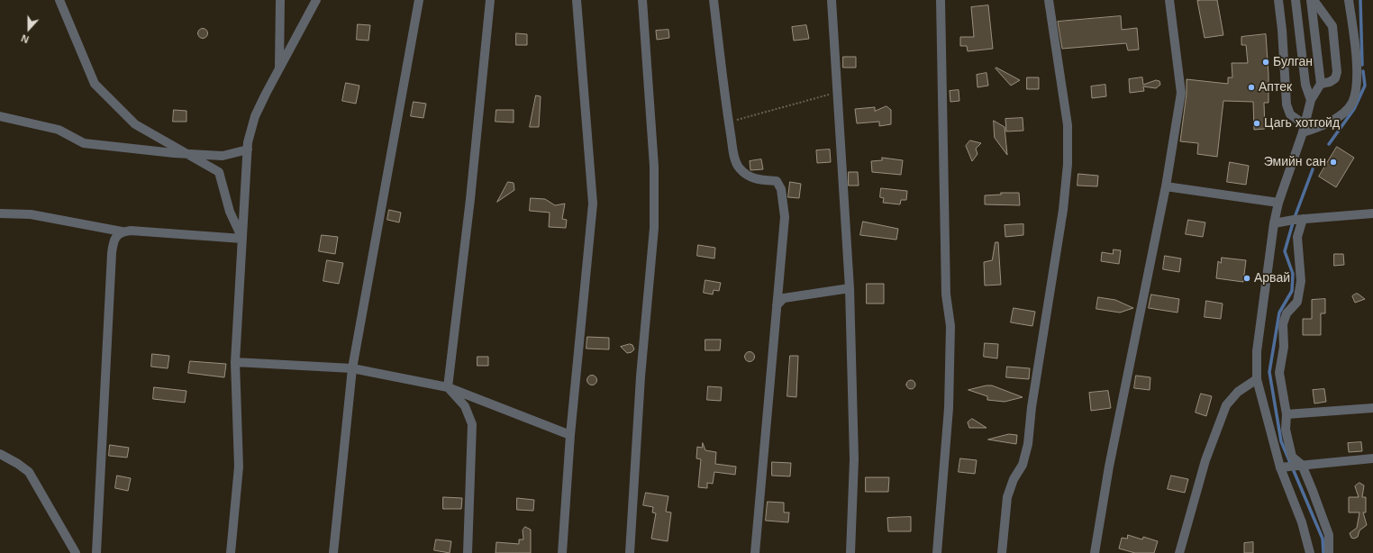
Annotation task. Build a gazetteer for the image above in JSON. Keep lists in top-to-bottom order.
{
  "places": [
    "Булган",
    "Аптек",
    "Цагь хотгойд",
    "Эмийн сан",
    "Арвай"
  ],
  "north": "bottom"
}
